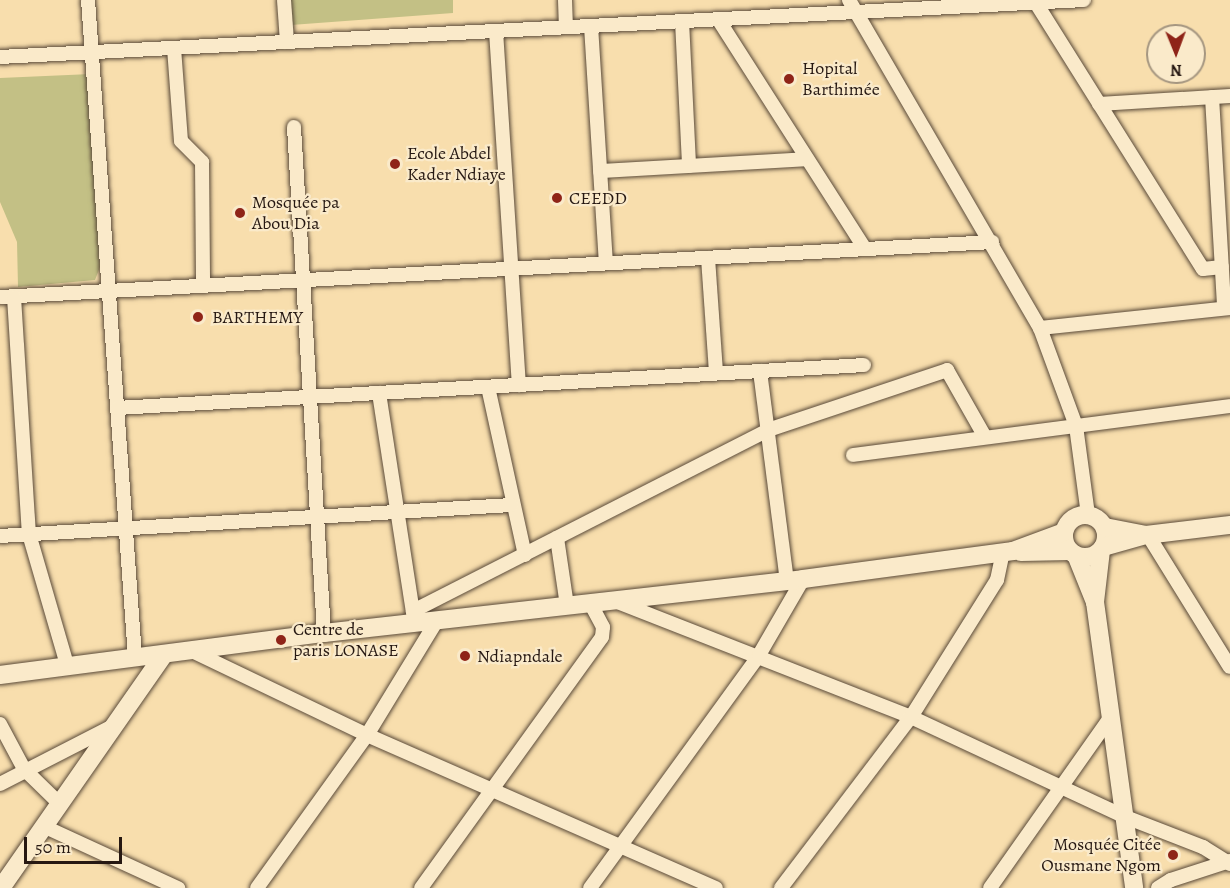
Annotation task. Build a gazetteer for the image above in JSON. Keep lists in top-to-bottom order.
{
  "places": [
    "Hopital Barthimée",
    "Ecole Abdel Kader Ndiaye",
    "CEEDD",
    "Mosquée pa Abou Dia",
    "BARTHEMY",
    "Centre de paris LONASE",
    "Ndiapndale",
    "Mosquée Citée Ousmane Ngom"
  ],
  "scale_bar": "50 m",
  "north": "bottom"
}
